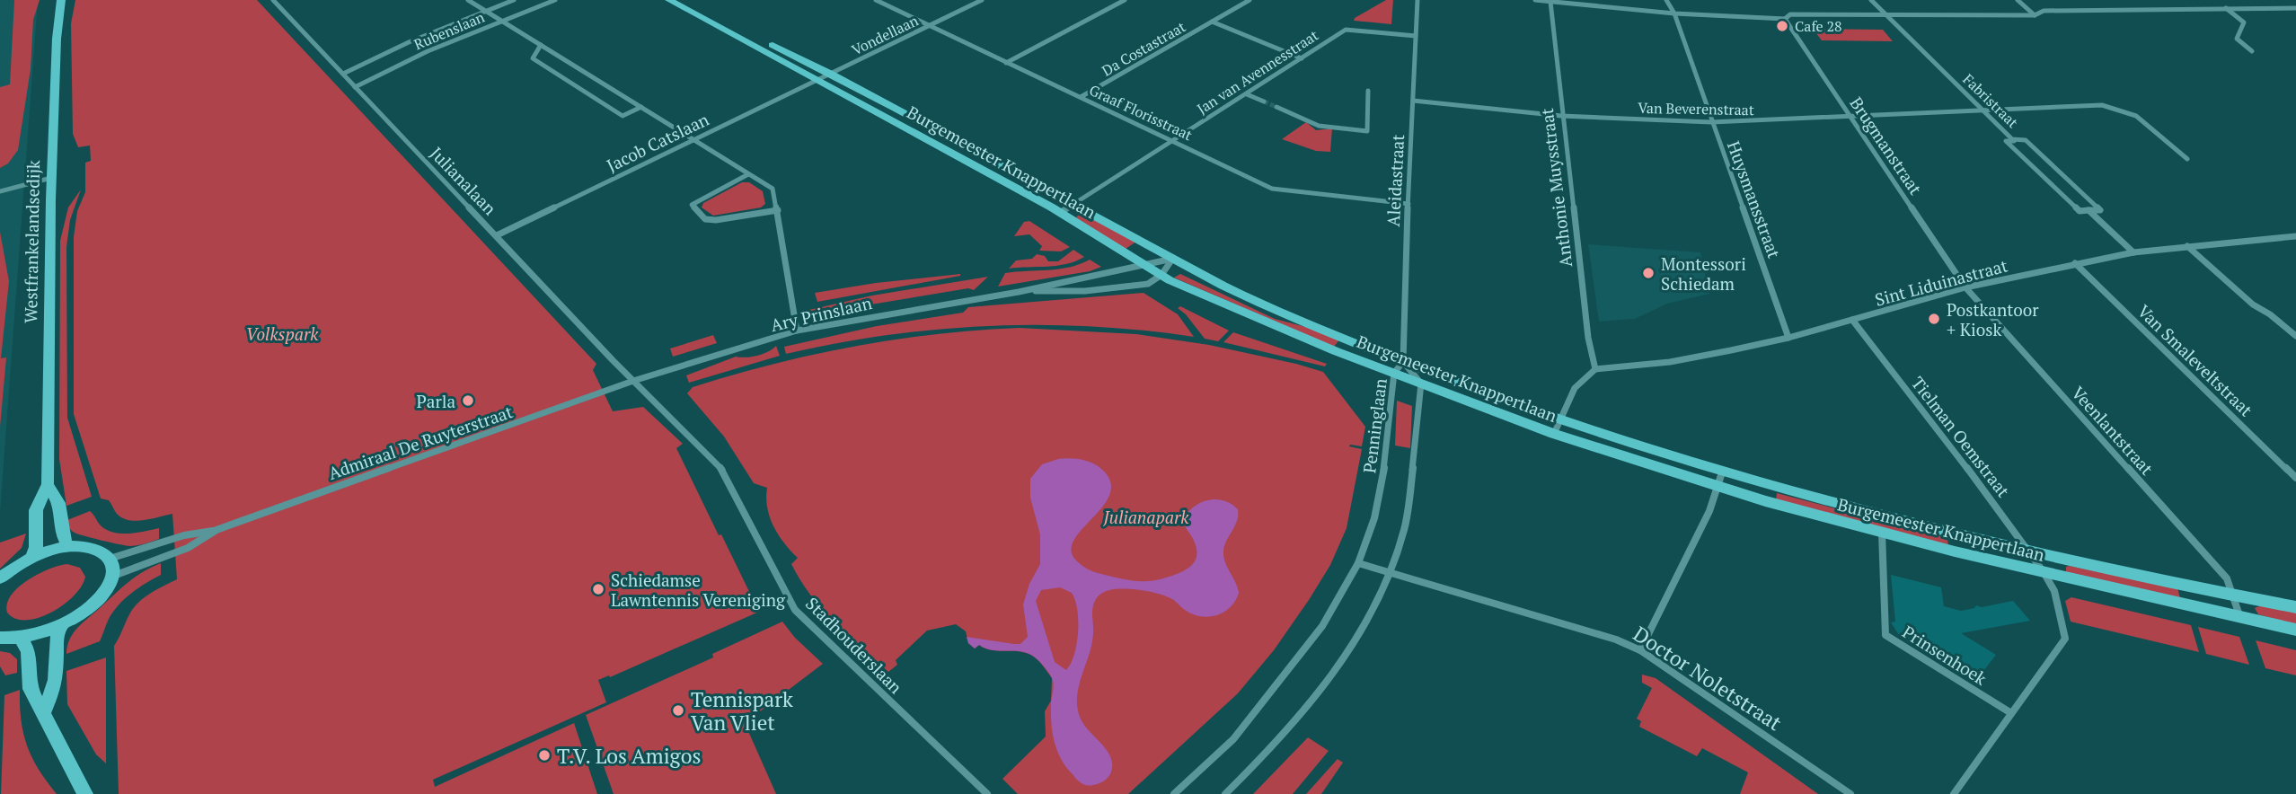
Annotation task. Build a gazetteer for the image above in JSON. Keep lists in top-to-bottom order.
{
  "streets": {
    "main road": ["Burgemeester Knappertlaan", "Westfrankelandsedijk"],
    "street": [
      "Rubenslaan",
      "Vondellaan",
      "Da Costastraat",
      "Jan van Avennesstraat",
      "Fabristraat",
      "Van Beverenstraat",
      "Graaf Florisstraat",
      "Jacob Catslaan",
      "Brugmanstraat",
      "Julianalaan",
      "Aleidastraat",
      "Anthonie Muysstraat",
      "Huysmansstraat",
      "Sint Liduinastraat",
      "Ary Prinslaan",
      "Van Smaleveltstraat",
      "Penninglaan",
      "Veenlantstraat",
      "Tielman Oemstraat",
      "Admiraal De Ruyterstraat",
      "Stadhouderslaan",
      "Prinsenhoek",
      "Doctor Noletstraat"
    ]
  },
  "crossings": [
    ["Rubenslaan", "Julianalaan"],
    ["Vondellaan", "Graaf Florisstraat"],
    ["Vondellaan", "Jacob Catslaan"],
    ["Vondellaan", "Burgemeester Knappertlaan"],
    ["Da Costastraat", "Graaf Florisstraat"],
    ["Jan van Avennesstraat", "Graaf Florisstraat"],
    ["Jan van Avennesstraat", "Burgemeester Knappertlaan"],
    ["Jan van Avennesstraat", "Aleidastraat"],
    ["Fabristraat", "Van Beverenstraat"],
    ["Van Beverenstraat", "Brugmanstraat"],
    ["Van Beverenstraat", "Aleidastraat"],
    ["Van Beverenstraat", "Anthonie Muysstraat"],
    ["Van Beverenstraat", "Huysmansstraat"],
    ["Graaf Florisstraat", "Aleidastraat"],
    ["Jacob Catslaan", "Burgemeester Knappertlaan"],
    ["Jacob Catslaan", "Julianalaan"],
    ["Brugmanstraat", "Sint Liduinastraat"],
    ["Brugmanstraat", "Veenlantstraat"],
    ["Burgemeester Knappertlaan", "Aleidastraat"],
    ["Burgemeester Knappertlaan", "Ary Prinslaan"],
    ["Burgemeester Knappertlaan", "Penninglaan"],
    ["Burgemeester Knappertlaan", "Veenlantstraat"],
    ["Burgemeester Knappertlaan", "Tielman Oemstraat"],
    ["Burgemeester Knappertlaan", "Prinsenhoek"],
    ["Julianalaan", "Ary Prinslaan"],
    ["Julianalaan", "Admiraal De Ruyterstraat"],
    ["Julianalaan", "Stadhouderslaan"],
    ["Aleidastraat", "Penninglaan"],
    ["Anthonie Muysstraat", "Sint Liduinastraat"],
    ["Huysmansstraat", "Sint Liduinastraat"],
    ["Sint Liduinastraat", "Van Smaleveltstraat"],
    ["Sint Liduinastraat", "Veenlantstraat"],
    ["Sint Liduinastraat", "Tielman Oemstraat"],
    ["Ary Prinslaan", "Admiraal De Ruyterstraat"],
    ["Ary Prinslaan", "Stadhouderslaan"],
    ["Tielman Oemstraat", "Prinsenhoek"],
    ["Admiraal De Ruyterstraat", "Stadhouderslaan"]
  ],
  "parks": ["Volkspark", "Julianapark"],
  "places": [
    "Cafe 28",
    "Montessori Schiedam",
    "Postkantoor + Kiosk",
    "Parla",
    "Schiedamse Lawntennis Vereniging",
    "Tennispark Van Vliet",
    "T.V. Los Amigos"
  ]
}
